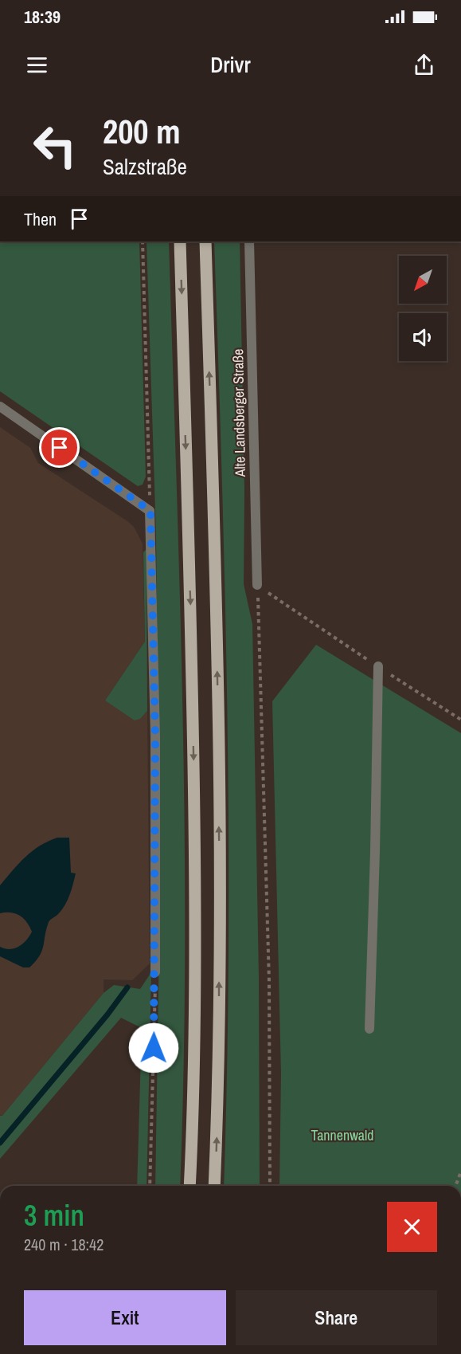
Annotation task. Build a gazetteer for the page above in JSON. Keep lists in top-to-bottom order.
{
  "streets": {
    "street": ["Alte Landsberger Straße"]
  },
  "parks": ["Tannenwald"],
  "north": "bottom left",
  "page": {
    "status": "18:39",
    "header": "Drivr",
    "turn": ["200 m", "Salzstraße"],
    "then": "Then",
    "heading": ["3 min", "240 m · 18:42"],
    "buttons": ["Exit", "Share"]
  }
}
